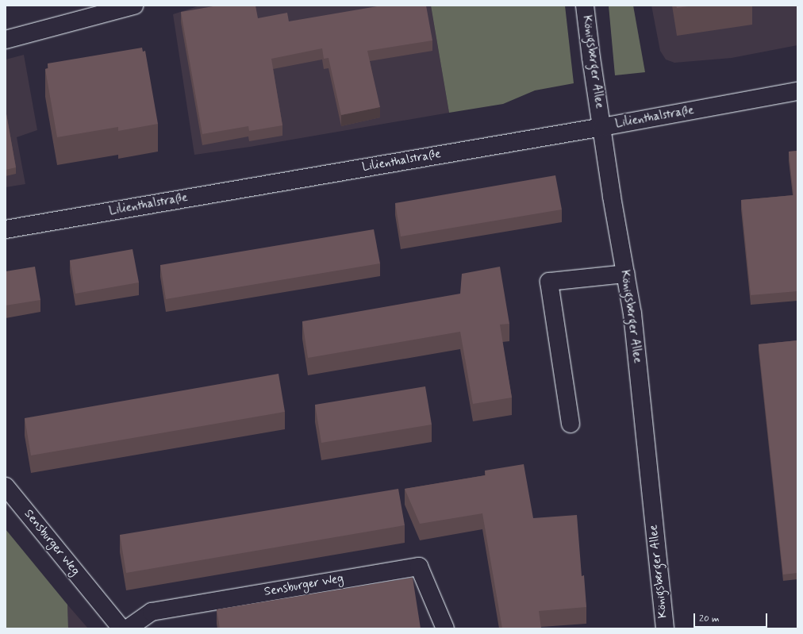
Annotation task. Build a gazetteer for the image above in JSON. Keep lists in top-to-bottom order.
{
  "streets": {
    "street": ["Königsberger Allee", "Lilienthalstraße", "Sensburger Weg"]
  },
  "crossings": [
    ["Königsberger Allee", "Lilienthalstraße"]
  ],
  "scale_bar": "20 m"
}
